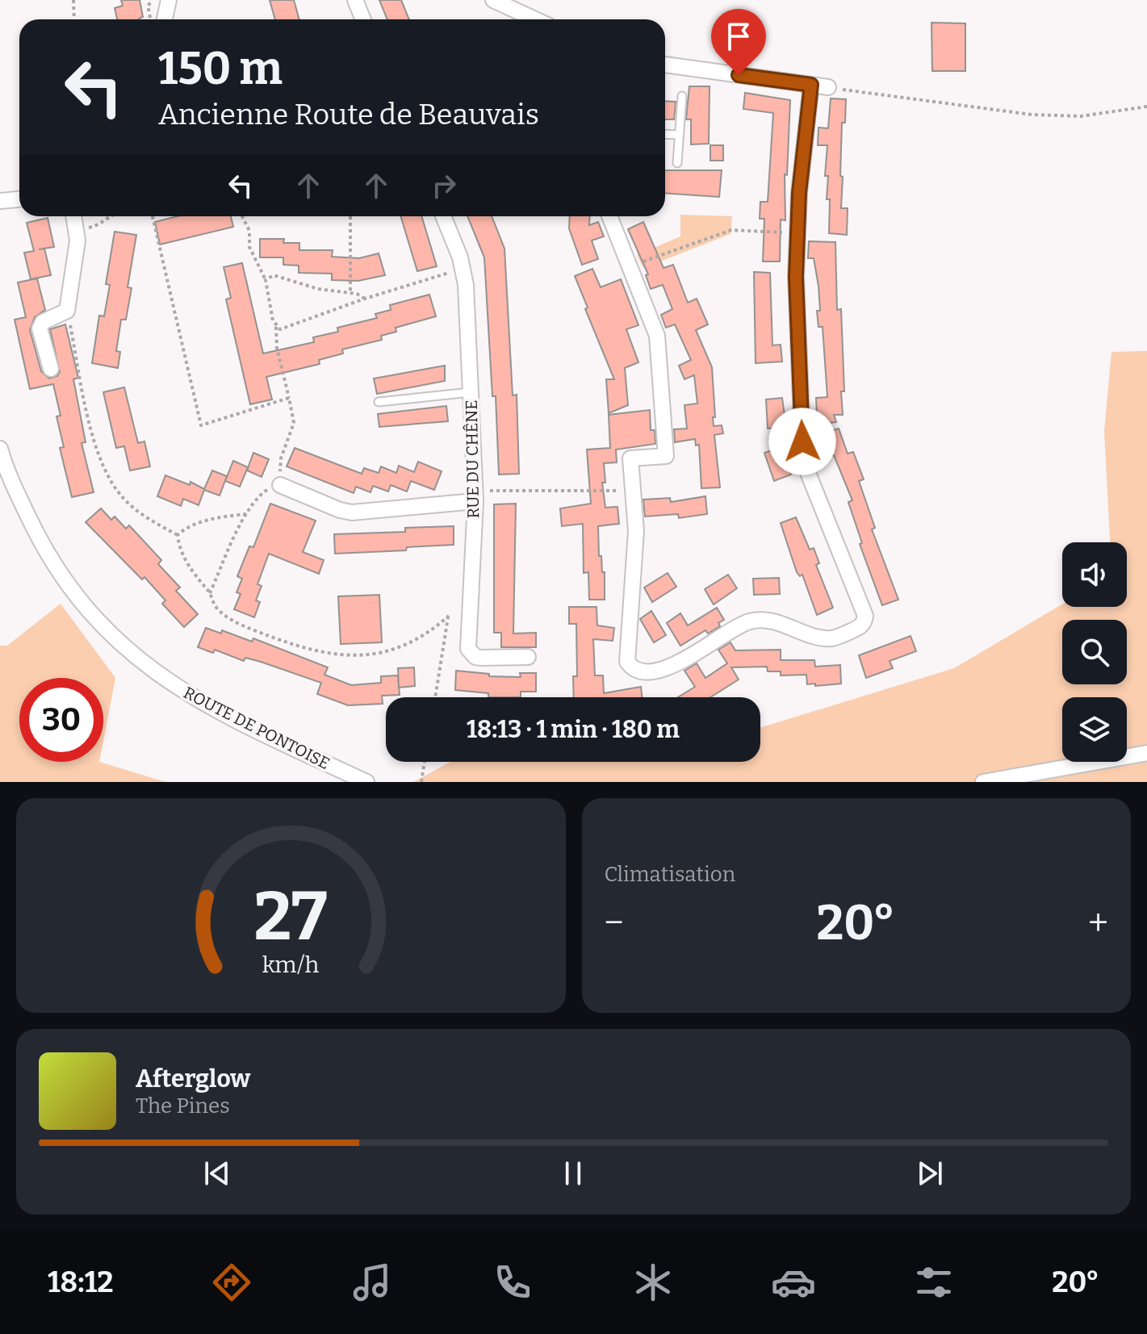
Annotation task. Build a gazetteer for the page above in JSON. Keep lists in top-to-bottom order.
{
  "streets": {
    "street": ["RUE DU CHÊNE", "ROUTE DE PONTOISE"]
  },
  "page": {
    "turn": ["150 m", "Ancienne Route de Beauvais"],
    "limit": "30",
    "trip": "18:13 · 1 min · 180 m",
    "tile": "Climatisation",
    "heat": ["−", "20°", "+"],
    "song": ["Afterglow", "The Pines"],
    "tabs": ["18:12", "20°"],
    "gauge": ["27", "km/h"]
  }
}
